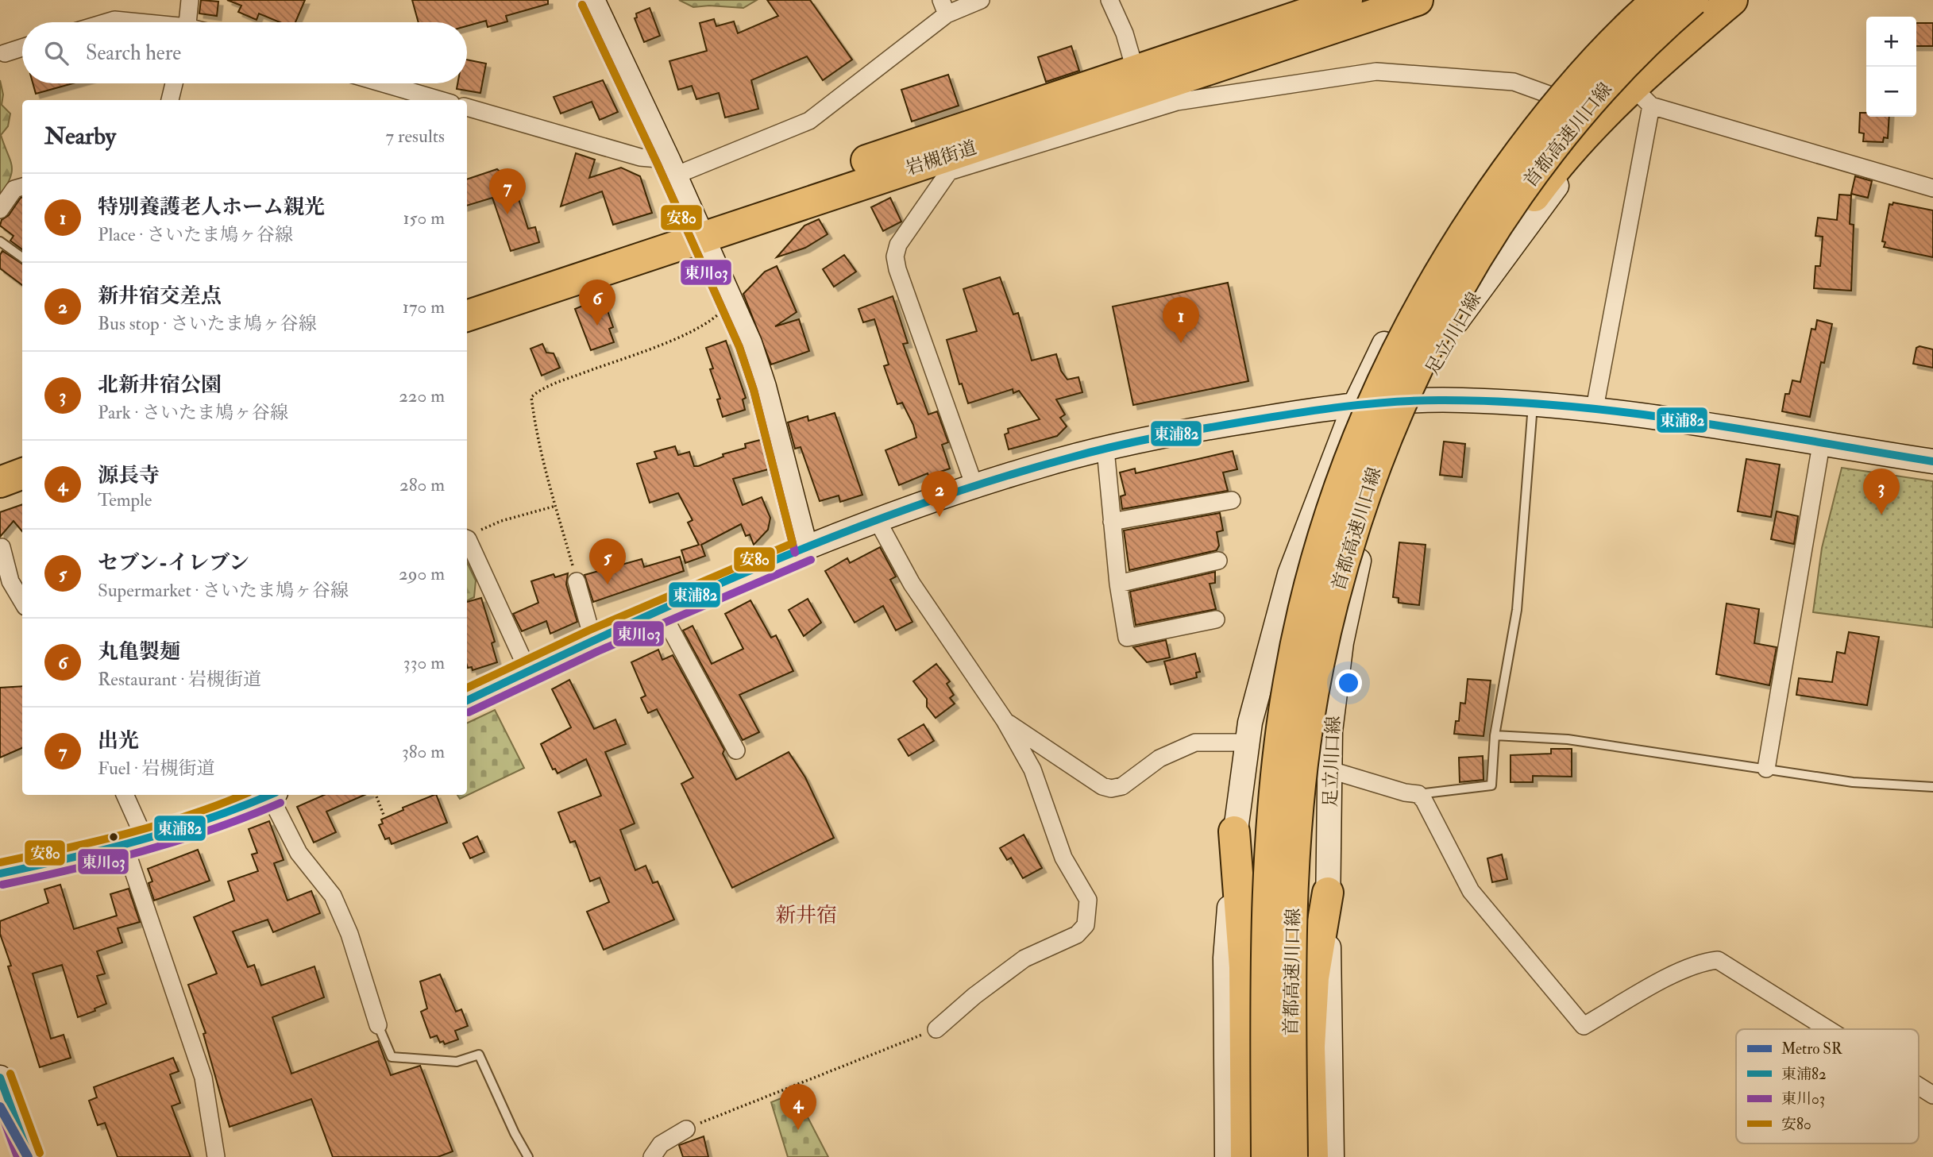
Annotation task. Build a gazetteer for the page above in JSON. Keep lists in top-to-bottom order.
{
  "streets": {
    "highway": ["首都高速川口線", "岩槻街道"],
    "main road": ["足立川口線"]
  },
  "districts": ["新井宿"],
  "lines": [
    "transit line 東川03",
    "transit line 安80",
    "transit line 東浦82",
    "metro line SR"
  ],
  "legend": [
    "Metro SR",
    "東浦82",
    "東川03",
    "安80"
  ],
  "page": {
    "map_buttons": ["+", "−"],
    "search": "Search here",
    "heading": ["Nearby", "7 results"],
    "pins": [
      "7",
      "6",
      "1",
      "3",
      "2",
      "5",
      "4"
    ],
    "list": [
      {
        "mark": "1",
        "name": "特別養護老人ホーム親光",
        "note": "Place · さいたま鳩ヶ谷線",
        "value": "150 m"
      },
      {
        "mark": "2",
        "name": "新井宿交差点",
        "note": "Bus stop · さいたま鳩ヶ谷線",
        "value": "170 m"
      },
      {
        "mark": "3",
        "name": "北新井宿公園",
        "note": "Park · さいたま鳩ヶ谷線",
        "value": "220 m"
      },
      {
        "mark": "4",
        "name": "源長寺",
        "note": "Temple",
        "value": "280 m"
      },
      {
        "mark": "5",
        "name": "セブン-イレブン",
        "note": "Supermarket · さいたま鳩ヶ谷線",
        "value": "290 m"
      },
      {
        "mark": "6",
        "name": "丸亀製麺",
        "note": "Restaurant · 岩槻街道",
        "value": "330 m"
      },
      {
        "mark": "7",
        "name": "出光",
        "note": "Fuel · 岩槻街道",
        "value": "380 m"
      }
    ]
  }
}
